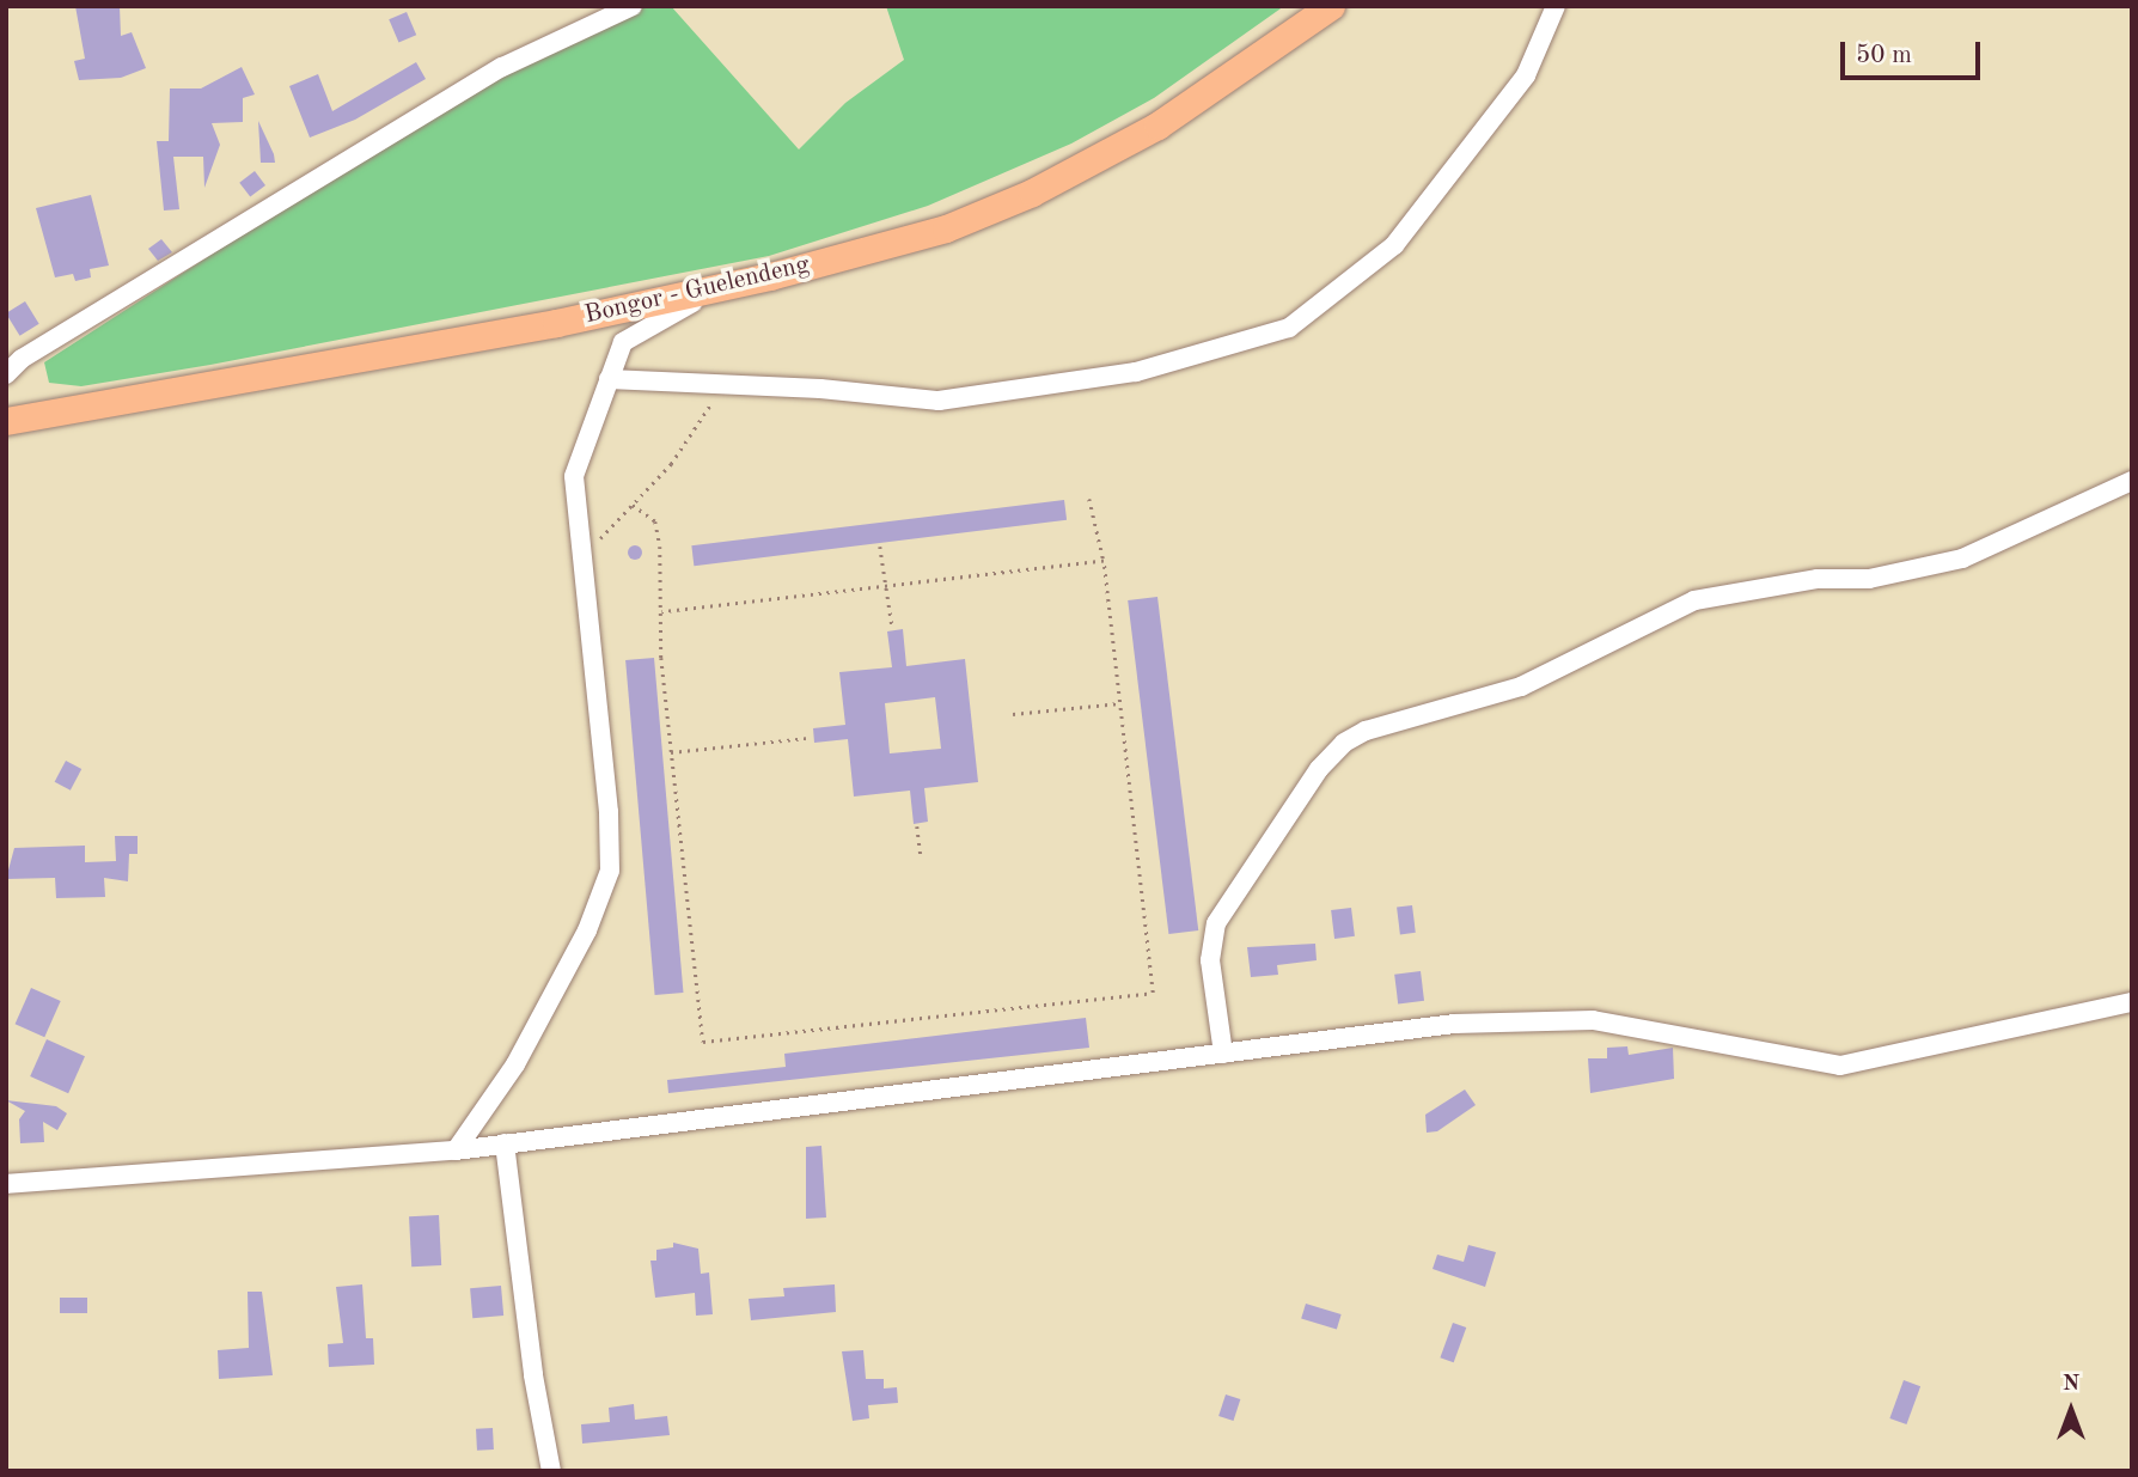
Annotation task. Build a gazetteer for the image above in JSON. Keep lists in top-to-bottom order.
{
  "streets": {
    "highway": ["Bongor - Guelendeng"]
  },
  "scale_bar": "50 m",
  "north": "top"
}
